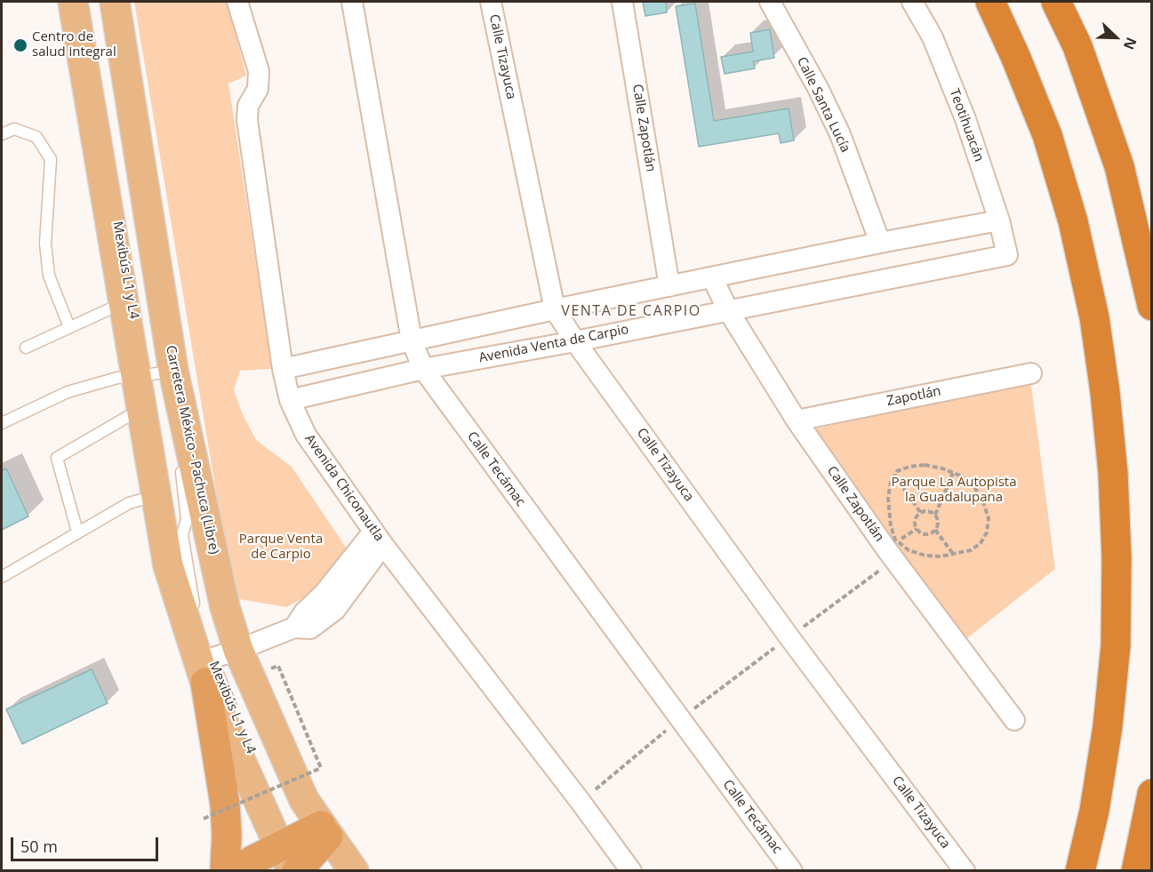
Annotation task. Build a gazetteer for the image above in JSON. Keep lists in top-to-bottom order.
{
  "streets": {
    "main road": ["Carretera México - Pachuca (Libre)"],
    "street": [
      "Calle Tizayuca",
      "Calle Santa Lucía",
      "Teotihuacán",
      "Calle Zapotlán",
      "Avenida Venta de Carpio",
      "Zapotlán",
      "Calle Tecámac",
      "Avenida Chiconautla"
    ],
    "lane": ["Mexibús L1 y L4"]
  },
  "crossings": [
    ["Calle Tizayuca", "Avenida Venta de Carpio"],
    ["Teotihuacán", "Avenida Venta de Carpio"],
    ["Calle Zapotlán", "Avenida Venta de Carpio"],
    ["Calle Zapotlán", "Zapotlán"],
    ["Mexibús L1 y L4", "Carretera México - Pachuca (Libre)"],
    ["Avenida Venta de Carpio", "Calle Tecámac"],
    ["Avenida Venta de Carpio", "Avenida Chiconautla"]
  ],
  "districts": ["VENTA DE CARPIO"],
  "parks": ["Parque La Autopista la Guadalupana", "Parque Venta de Carpio"],
  "places": ["Centro de salud integral"],
  "scale_bar": "50 m",
  "north": "bottom right"
}
